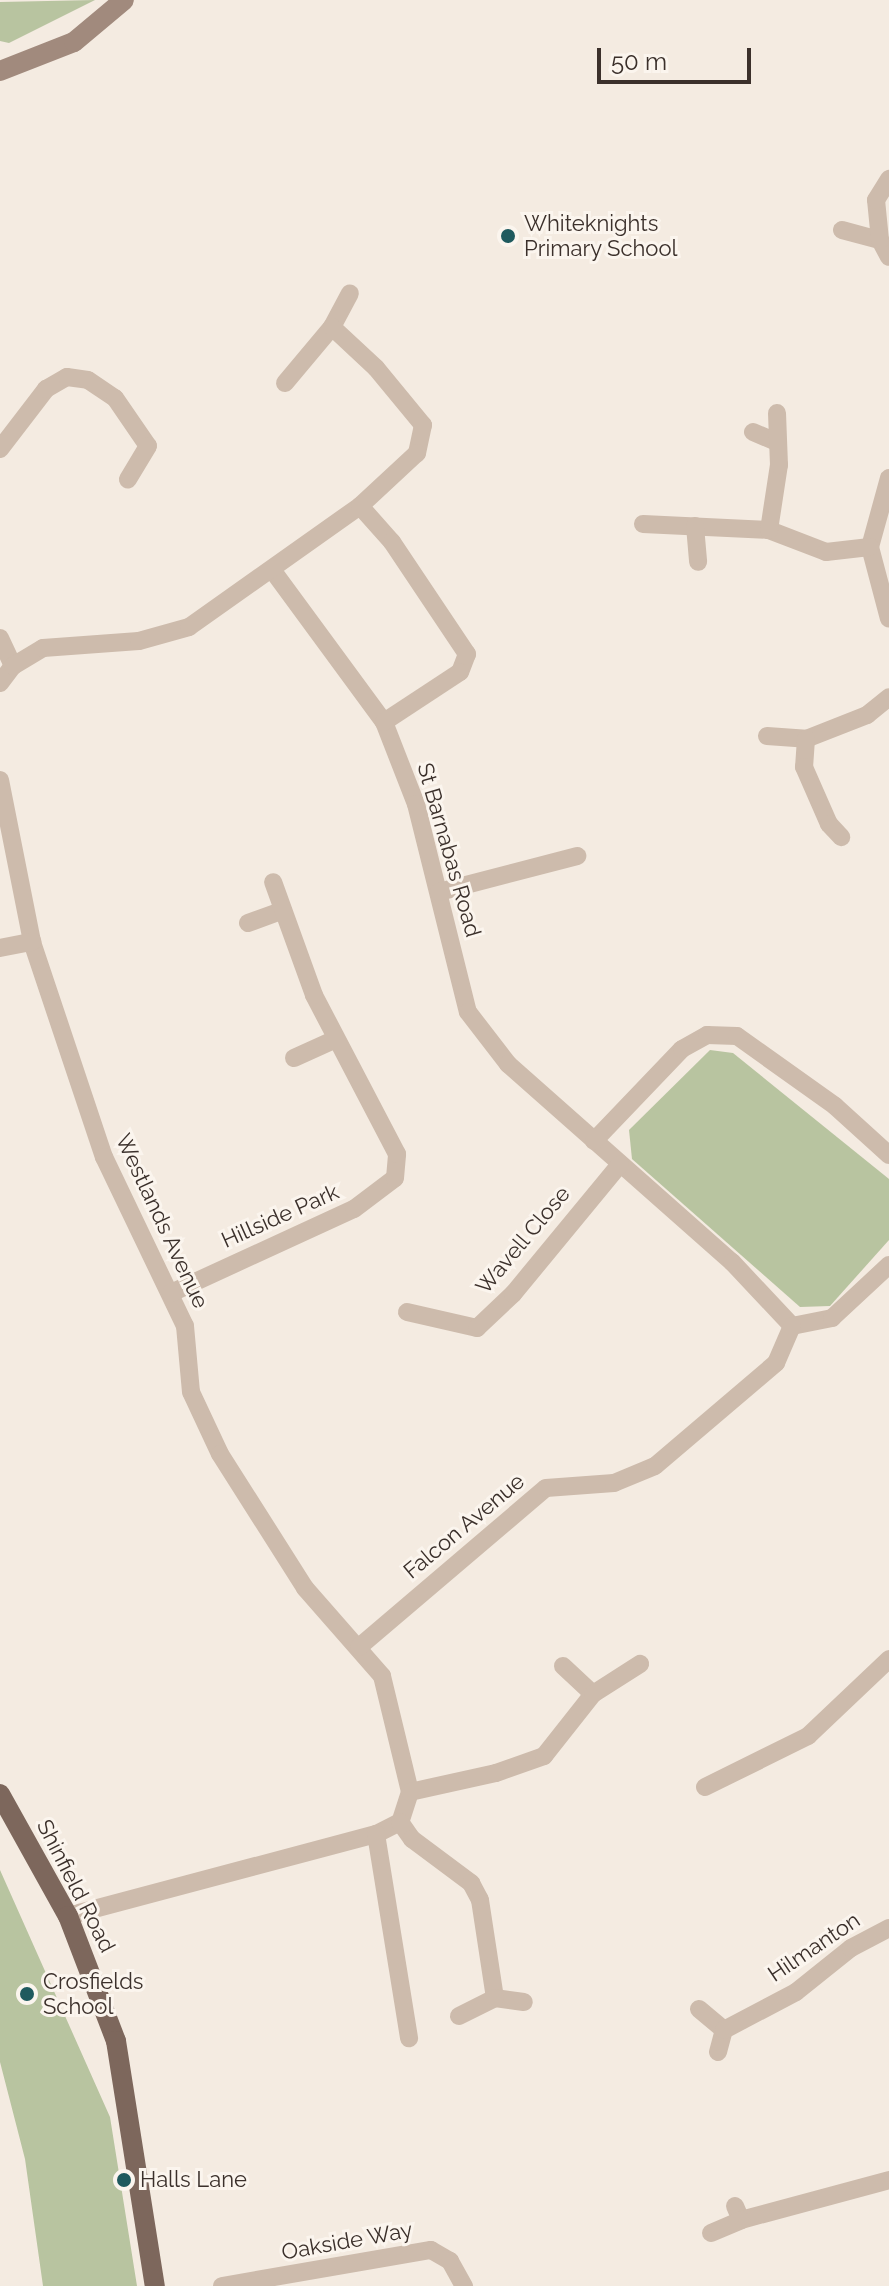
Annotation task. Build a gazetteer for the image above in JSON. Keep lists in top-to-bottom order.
{
  "streets": {
    "main road": ["Shinfield Road"],
    "street": [
      "St Barnabas Road",
      "Hillside Park",
      "Westlands Avenue",
      "Wavell Close",
      "Falcon Avenue",
      "Hilmanton",
      "Oakside Way"
    ]
  },
  "crossings": [
    ["St Barnabas Road", "Wavell Close"],
    ["St Barnabas Road", "Falcon Avenue"],
    ["Hillside Park", "Westlands Avenue"],
    ["Westlands Avenue", "Falcon Avenue"]
  ],
  "places": ["Whiteknights Primary School", "Crosfields School", "Halls Lane"],
  "scale_bar": "50 m"
}
